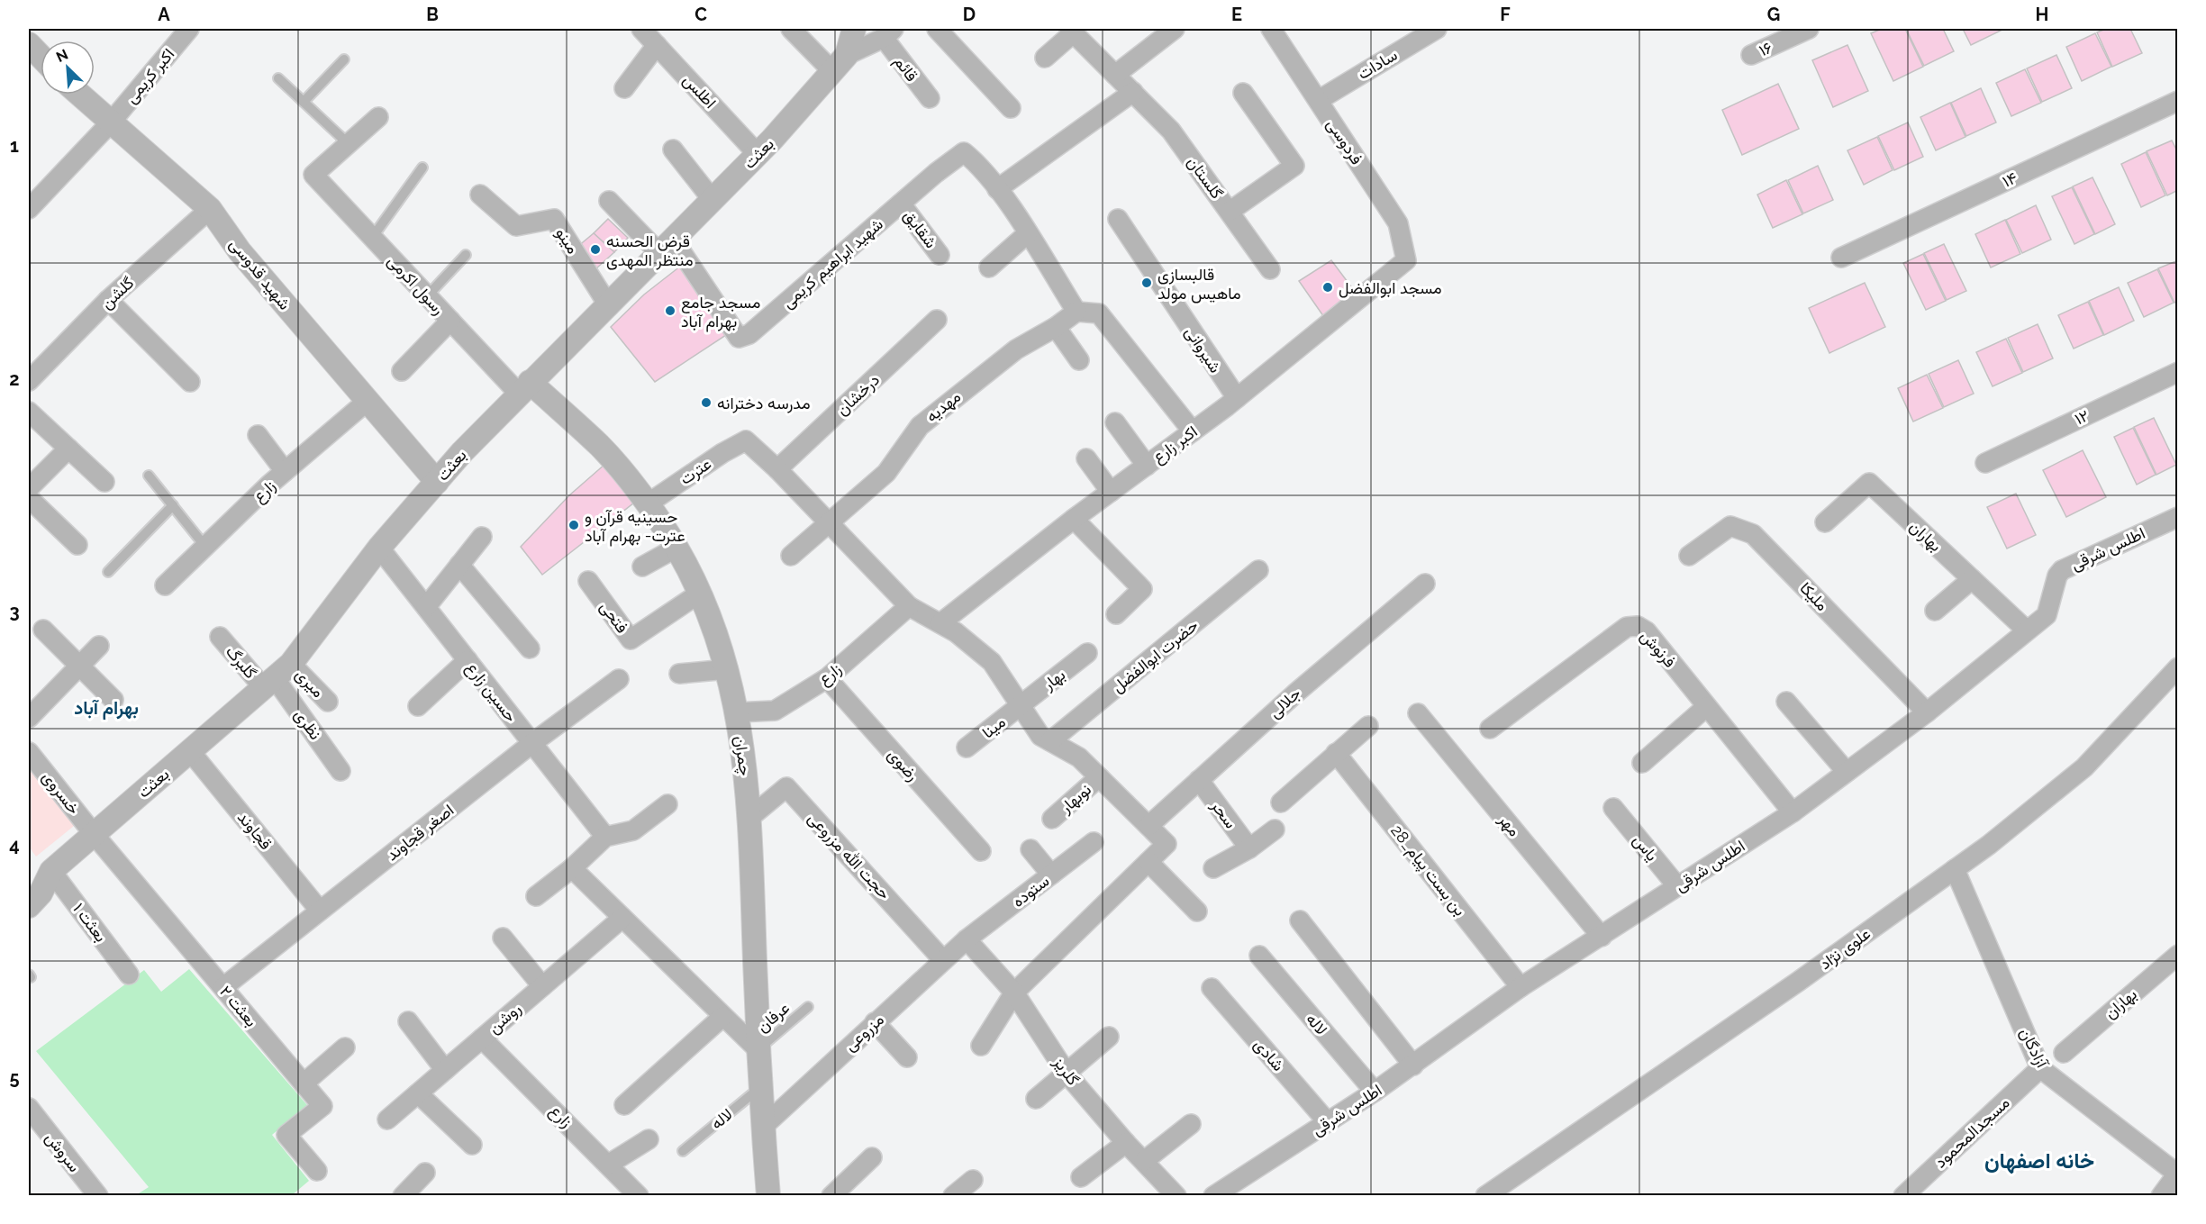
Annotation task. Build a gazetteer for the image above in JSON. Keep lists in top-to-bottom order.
{
  "streets": {
    "street": [
      "۱۶",
      "سادات",
      "قائم",
      "اکبر کریمی",
      "اطلس",
      "فردوسی",
      "بعثت",
      "گلستان",
      "۱۴",
      "شقایق",
      "مینو",
      "شهید ابراهیم کریمی",
      "شهید قدوسی",
      "رسول اکرمی",
      "گلشن",
      "شیروانی",
      "درخشان",
      "مهدیه",
      "۱۲",
      "اکبر زارع",
      "عترت",
      "زارع",
      "بهاران",
      "اطلس شرقی",
      "ملیکا",
      "فتحی",
      "فرنوش",
      "حضرت ابوالفضل",
      "گلبرگ",
      "بهار",
      "میری",
      "حسین زارع",
      "جلالی",
      "نظری",
      "مینا",
      "چمران",
      "رضوی",
      "خسروی",
      "نوبهار",
      "سحر",
      "مهر",
      "قجاوند",
      "اصغر قجاوند",
      "یاس",
      "حجت الله مزروعی",
      "بن بست پیام_28",
      "ستوده",
      "بعثت ۱",
      "علوی نژاد",
      "بعثت ۲",
      "روشن",
      "لاله",
      "مزروعی",
      "آزادگان",
      "شادی",
      "گلریز",
      "مسجدالمحمود",
      "سروش"
    ],
    "lane": ["عرفان"]
  },
  "crossings": [
    ["سادات", "فردوسی"],
    ["اکبر کریمی", "شهید قدوسی"],
    ["اطلس", "بعثت"],
    ["فردوسی", "اکبر زارع"],
    ["بعثت", "مینو"],
    ["بعثت", "شهید ابراهیم کریمی"],
    ["بعثت", "شهید قدوسی"],
    ["بعثت", "رسول اکرمی"],
    ["بعثت", "گلبرگ"],
    ["بعثت", "میری"],
    ["بعثت", "حسین زارع"],
    ["بعثت", "نظری"],
    ["بعثت", "چمران"],
    ["بعثت", "خسروی"],
    ["بعثت", "قجاوند"],
    ["بعثت", "بعثت ۱"],
    ["بعثت", "بعثت ۲"],
    ["شقایق", "شهید ابراهیم کریمی"],
    ["شهید قدوسی", "گلشن"],
    ["شهید قدوسی", "زارع"],
    ["رسول اکرمی", "چمران"],
    ["شیروانی", "اکبر زارع"],
    ["درخشان", "عترت"],
    ["عترت", "چمران"],
    ["زارع", "چمران"],
    ["زارع", "رضوی"],
    ["زارع", "روشن"],
    ["بهاران", "اطلس شرقی"],
    ["اطلس شرقی", "ملیکا"],
    ["اطلس شرقی", "فرنوش"],
    ["اطلس شرقی", "مهر"],
    ["اطلس شرقی", "یاس"],
    ["اطلس شرقی", "بن بست پیام_28"],
    ["اطلس شرقی", "لاله"],
    ["اطلس شرقی", "شادی"],
    ["فتحی", "چمران"],
    ["گلبرگ", "میری"],
    ["گلبرگ", "نظری"],
    ["بهار", "مینا"],
    ["میری", "نظری"],
    ["حسین زارع", "اصغر قجاوند"],
    ["جلالی", "سحر"],
    ["چمران", "حجت الله مزروعی"],
    ["چمران", "عرفان"],
    ["چمران", "لاله"],
    ["چمران", "مزروعی"],
    ["خسروی", "بعثت ۲"],
    ["قجاوند", "اصغر قجاوند"],
    ["اصغر قجاوند", "بعثت ۲"],
    ["حجت الله مزروعی", "مزروعی"],
    ["ستوده", "مزروعی"],
    ["ستوده", "گلریز"],
    ["علوی نژاد", "آزادگان"],
    ["مزروعی", "گلریز"],
    ["آزادگان", "مسجدالمحمود"]
  ],
  "districts": ["بهرام آباد", "خانه اصفهان"],
  "places": [
    "قرض الحسنه منتظر المهدی",
    "قالبسازی ماهیس مولد",
    "مسجد ابوالفضل",
    "مسجد جامع بهرام آباد",
    "مدرسه دخترانه",
    "حسینیه قرآن و عترت- بهرام آباد"
  ],
  "north": "top left",
  "grid": {
    "columns": [
      "A",
      "B",
      "C",
      "D",
      "E",
      "F",
      "G",
      "H"
    ],
    "rows": [
      "1",
      "2",
      "3",
      "4",
      "5"
    ]
  }
}
